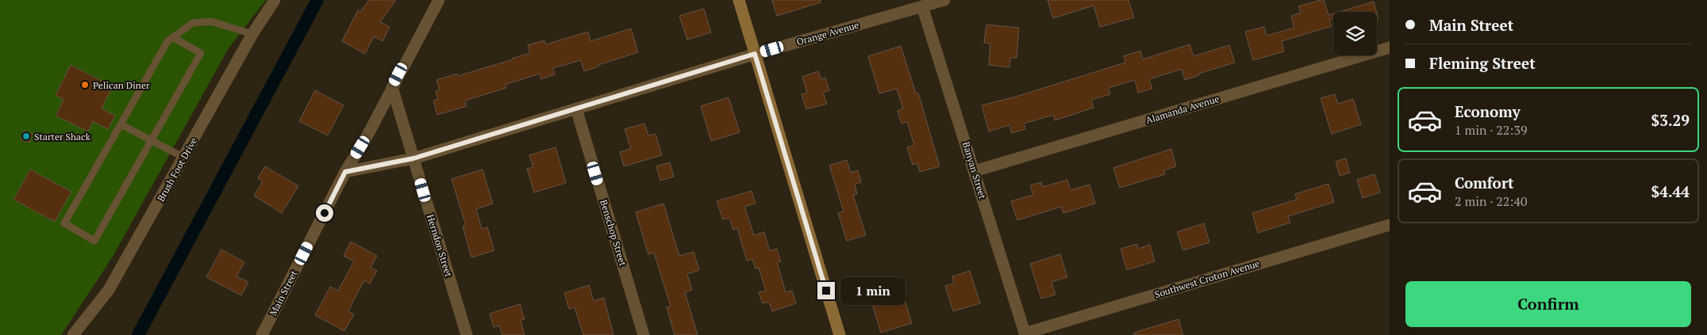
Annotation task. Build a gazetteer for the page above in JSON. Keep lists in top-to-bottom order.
{
  "streets": {
    "street": [
      "Orange Avenue",
      "Alamanda Avenue",
      "Brush Foot Drive",
      "Banyan Street",
      "Benschop Street",
      "Herndon Street",
      "Southwest Croton Avenue",
      "Main Street"
    ]
  },
  "crossings": [
    ["Orange Avenue", "Banyan Street"],
    ["Orange Avenue", "Benschop Street"],
    ["Orange Avenue", "Herndon Street"],
    ["Orange Avenue", "Main Street"],
    ["Alamanda Avenue", "Banyan Street"],
    ["Banyan Street", "Southwest Croton Avenue"],
    ["Herndon Street", "Main Street"]
  ],
  "places": ["Pelican Diner", "Starter Shack"],
  "page": {
    "banner": ["Main Street", "Fleming Street"],
    "list": [
      {
        "name": "Economy",
        "note": "1 min · 22:39",
        "value": "$3.29"
      },
      {
        "name": "Comfort",
        "note": "2 min · 22:40",
        "value": "$4.44"
      }
    ],
    "buttons": "Confirm",
    "bubble": "1 min"
  }
}
